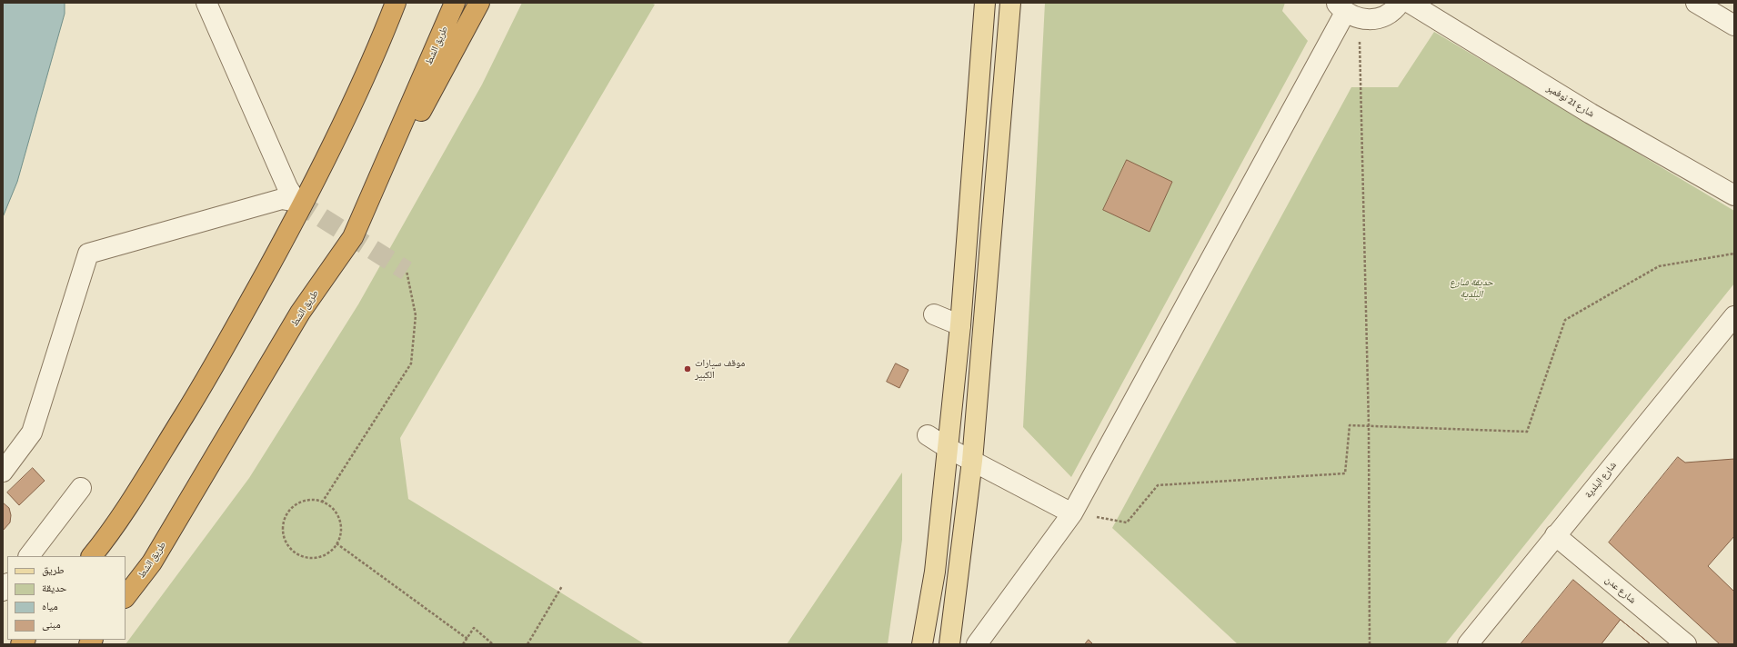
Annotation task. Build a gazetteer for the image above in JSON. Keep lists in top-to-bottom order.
{
  "streets": {
    "highway": ["طريق الشط"],
    "street": ["شارع 21 نوفمبر", "شارع البلدية", "شارع عدن"]
  },
  "crossings": [
    ["شارع البلدية", "شارع عدن"]
  ],
  "parks": ["حديقة شارع البلدية"],
  "places": ["موقف سيارات الكبير"],
  "legend": [
    "طريق",
    "حديقة",
    "مياه",
    "مبنى"
  ]
}
